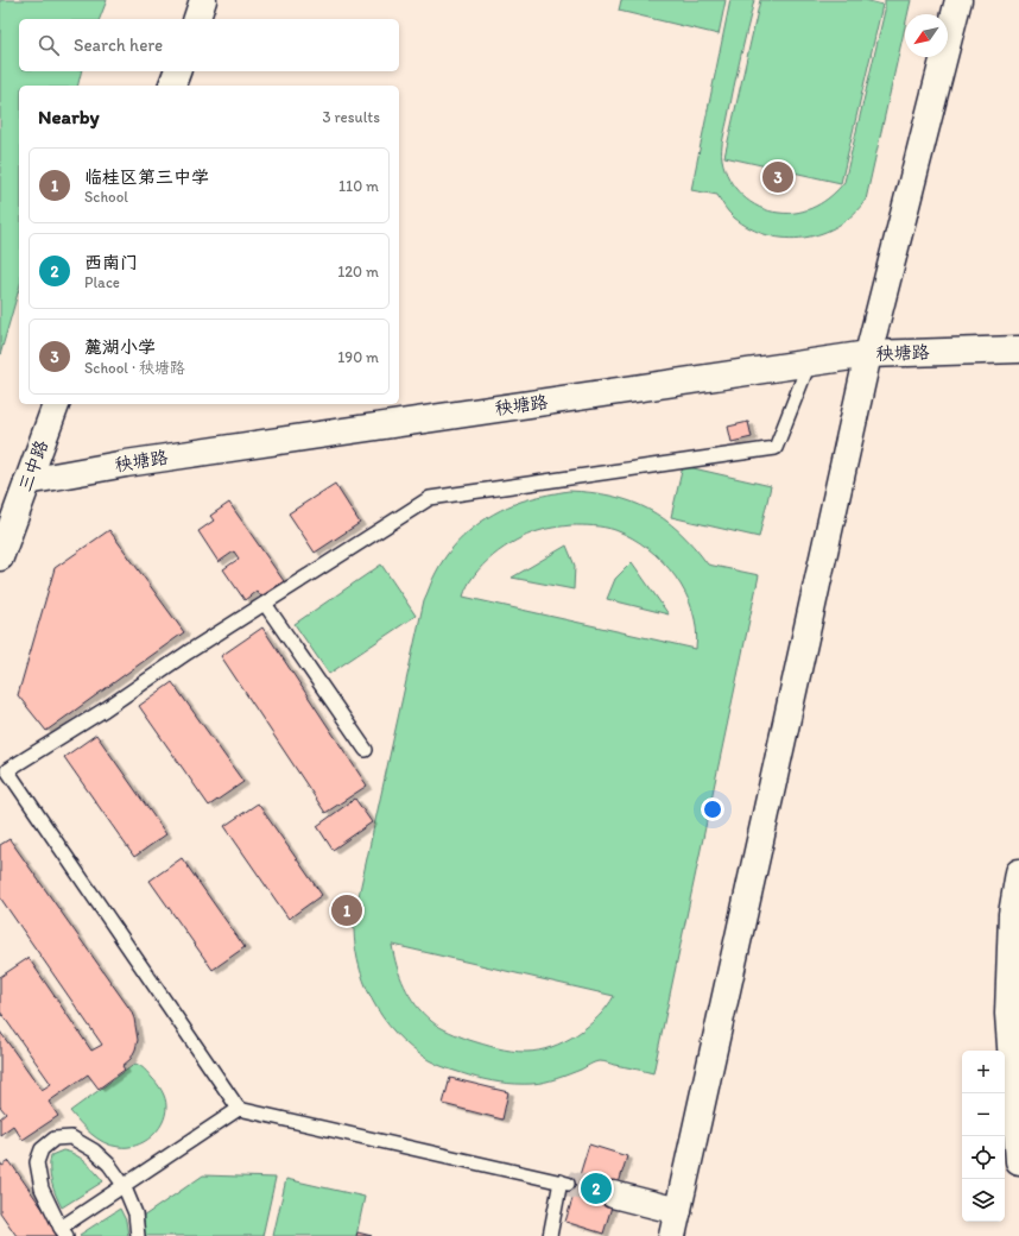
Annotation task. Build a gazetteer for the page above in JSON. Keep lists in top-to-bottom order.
{
  "streets": {
    "main road": ["秧塘路", "三中路"]
  },
  "crossings": [
    ["秧塘路", "三中路"]
  ],
  "north": "bottom left",
  "page": {
    "search": "Search here",
    "heading": ["Nearby", "3 results"],
    "list": [
      {
        "mark": "1",
        "name": "临桂区第三中学",
        "note": "School",
        "value": "110 m"
      },
      {
        "mark": "2",
        "name": "西南门",
        "note": "Place",
        "value": "120 m"
      },
      {
        "mark": "3",
        "name": "麓湖小学",
        "note": "School · 秧塘路",
        "value": "190 m"
      }
    ],
    "pins": ["3", "1", "2"],
    "map_buttons": ["+", "−"]
  }
}
